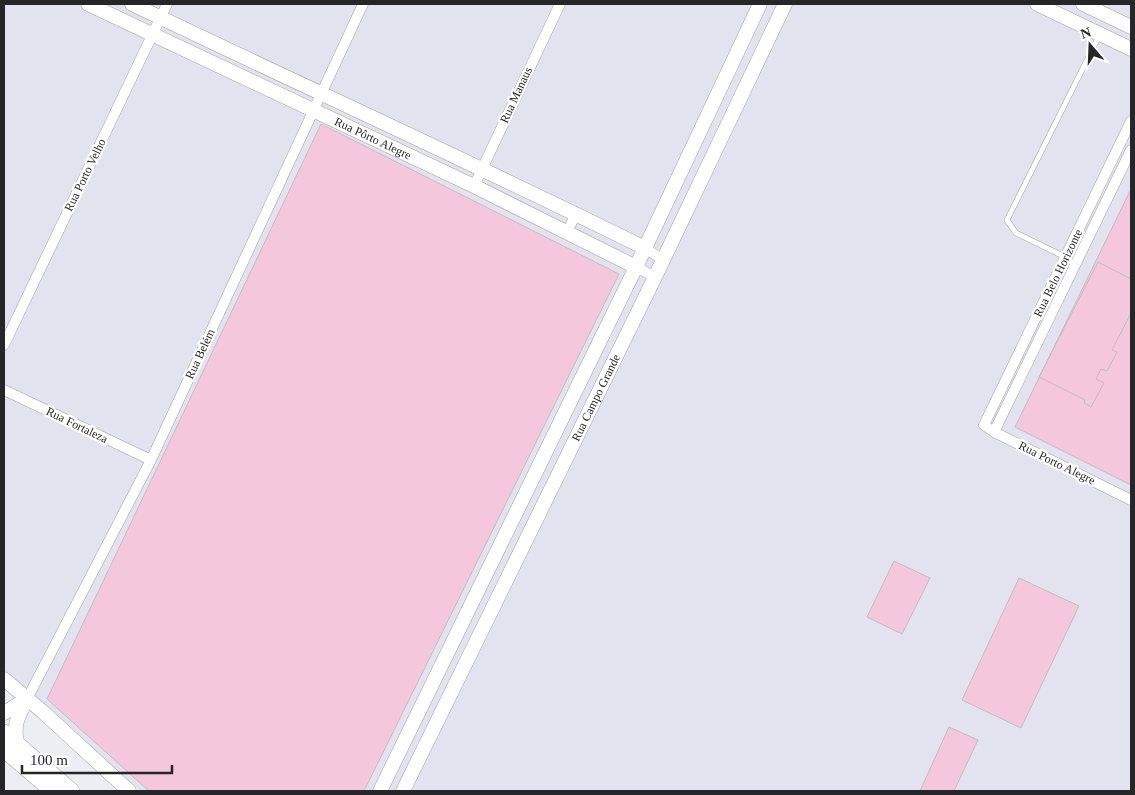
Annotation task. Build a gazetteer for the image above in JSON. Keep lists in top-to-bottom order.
{
  "streets": {
    "street": [
      "Rua Manaus",
      "Rua Pôrto Alegre",
      "Rua Porto Velho",
      "Rua Belo Horizonte",
      "Rua Belém",
      "Rua Campo Grande",
      "Rua Fortaleza",
      "Rua Porto Alegre"
    ]
  },
  "crossings": [
    ["Rua Manaus", "Rua Pôrto Alegre"],
    ["Rua Pôrto Alegre", "Rua Porto Velho"],
    ["Rua Pôrto Alegre", "Rua Belém"],
    ["Rua Pôrto Alegre", "Rua Campo Grande"],
    ["Rua Belo Horizonte", "Rua Porto Alegre"],
    ["Rua Belém", "Rua Fortaleza"]
  ],
  "scale_bar": "100 m",
  "north": "top"
}
